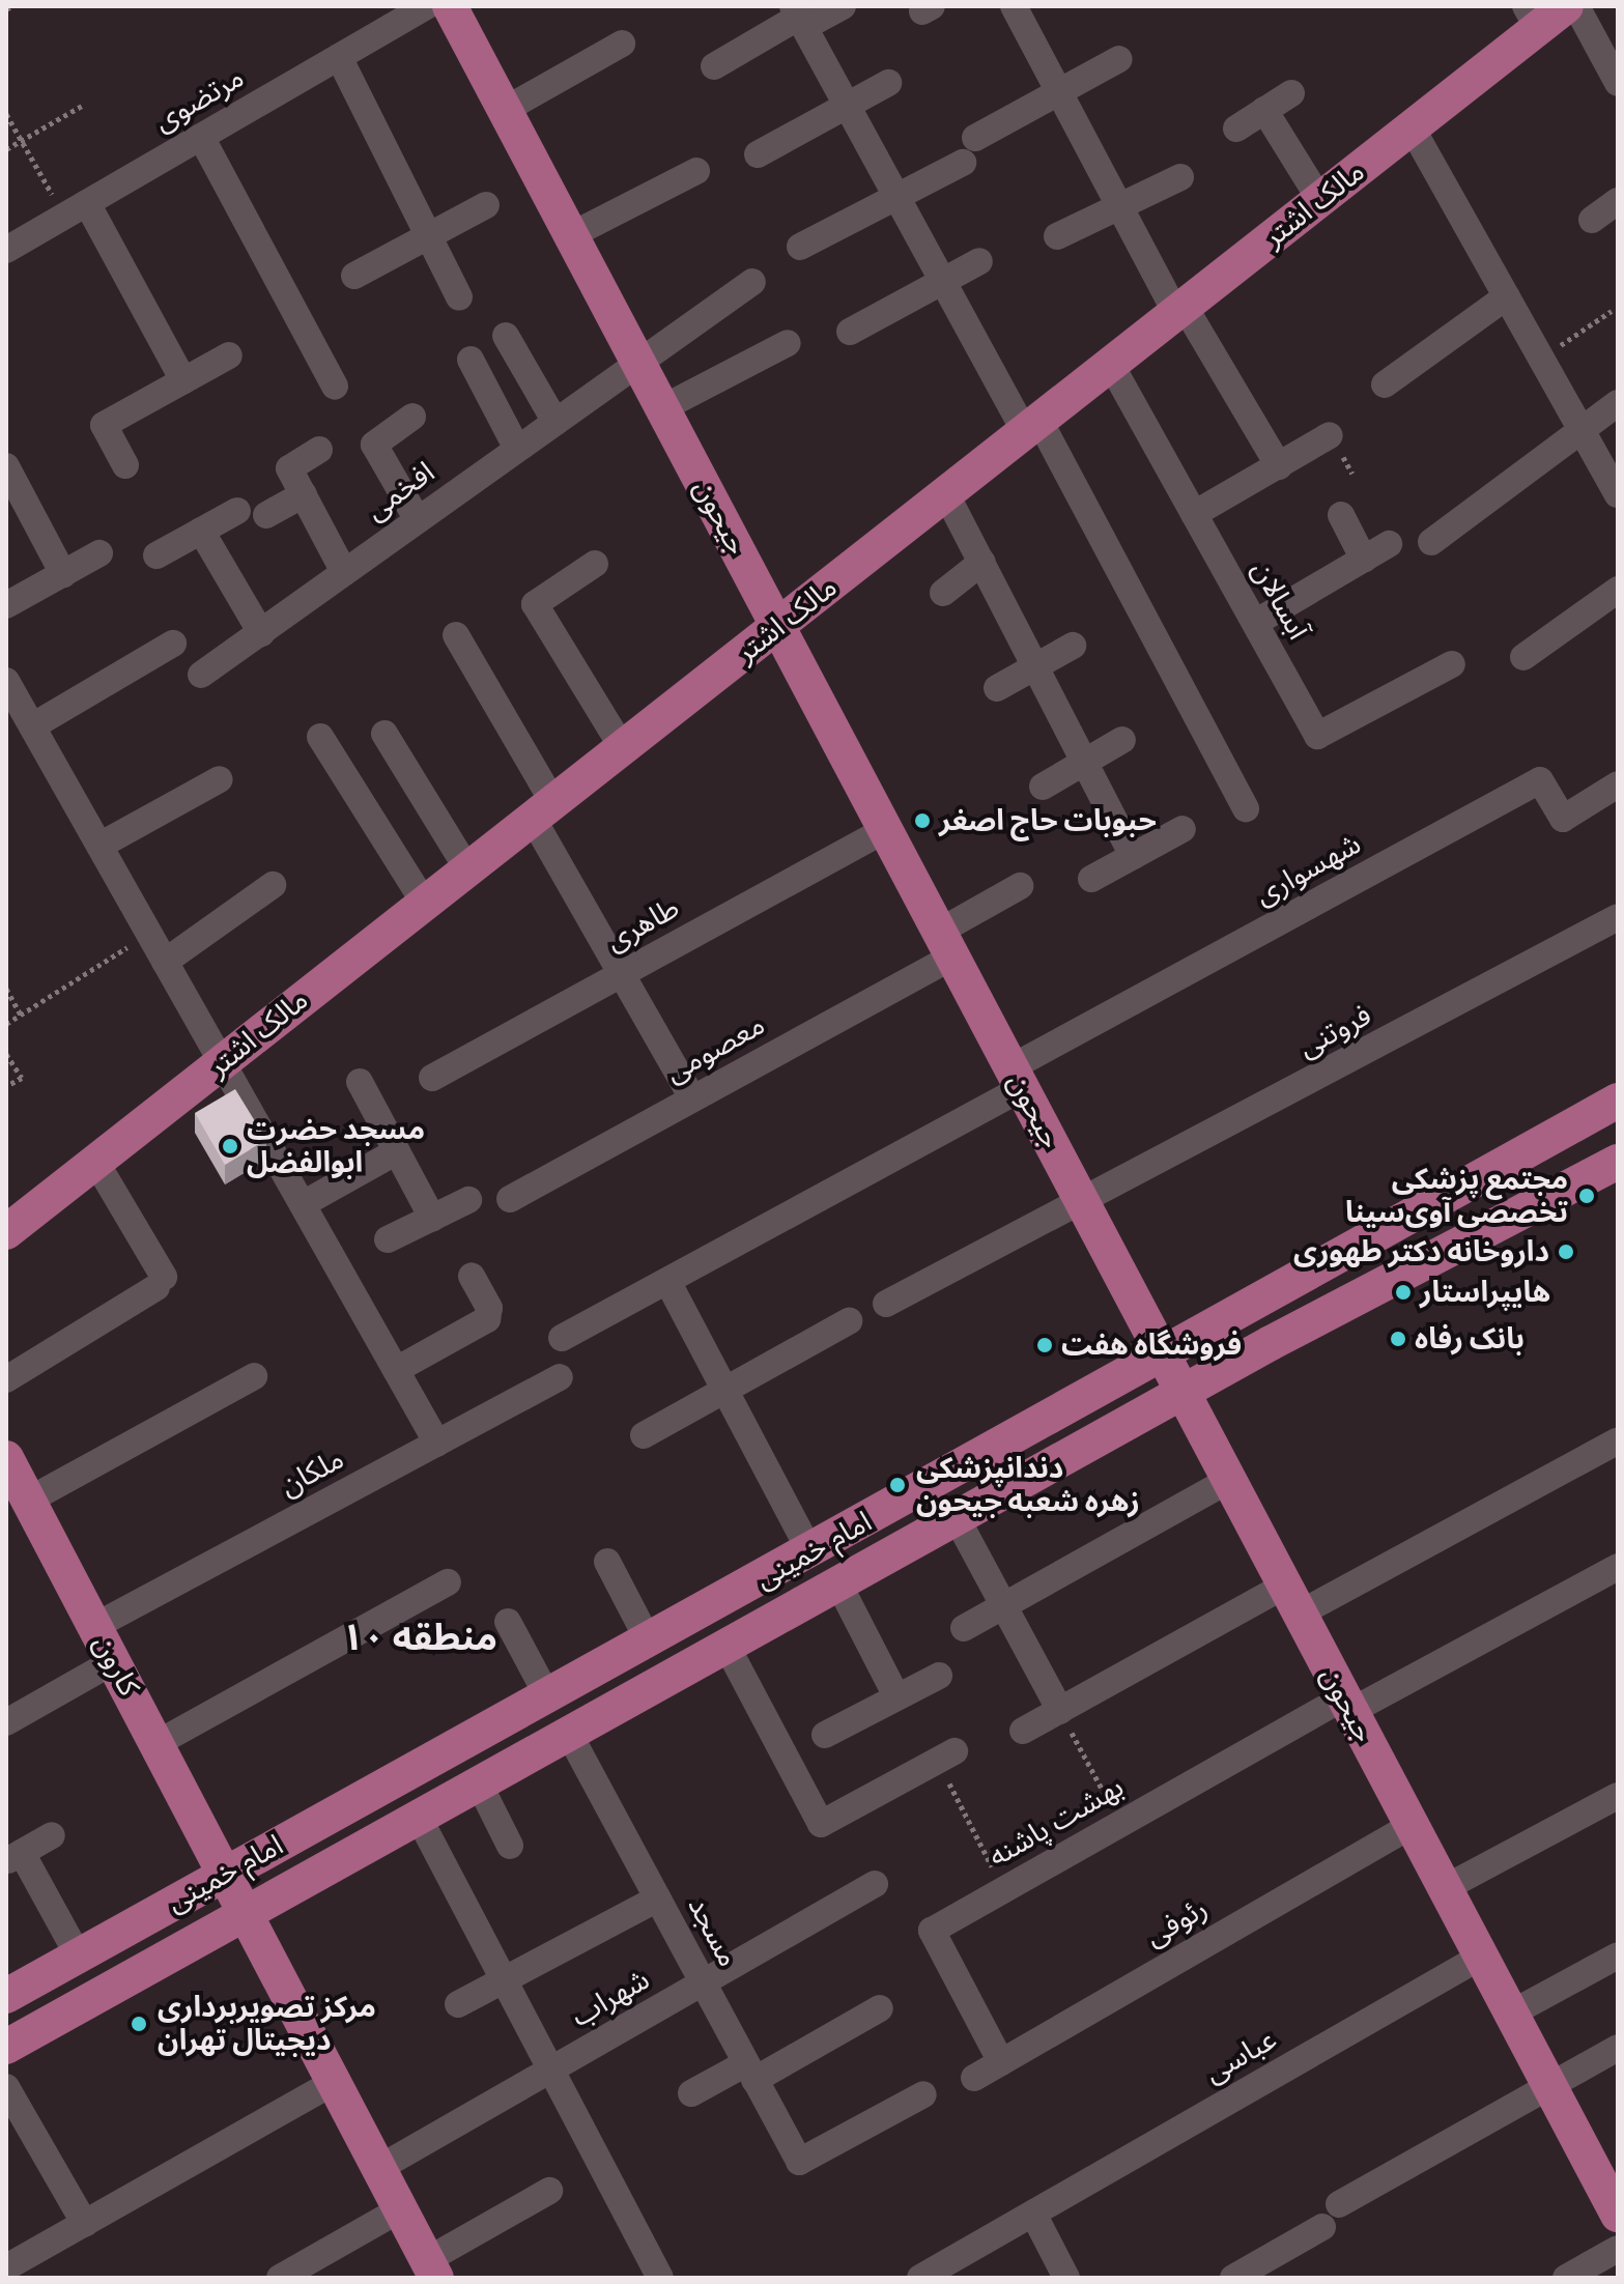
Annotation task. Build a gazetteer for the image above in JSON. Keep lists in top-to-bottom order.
{
  "streets": {
    "main road": [
      "مالک اشتر",
      "جیحون",
      "امام خمینی",
      "کارون"
    ],
    "street": [
      "مرتضوی",
      "افخمی",
      "آبسالان",
      "شهسواری",
      "طاهری",
      "فروتنی",
      "معصومی",
      "ملکان",
      "بهشت پاشنه",
      "رئوفی",
      "مسجد",
      "شهراب",
      "عباسی"
    ]
  },
  "crossings": [
    ["مالک اشتر", "جیحون"],
    ["مالک اشتر", "آبسالان"],
    ["افخمی", "جیحون"],
    ["جیحون", "شهسواری"],
    ["جیحون", "طاهری"],
    ["جیحون", "فروتنی"],
    ["جیحون", "معصومی"],
    ["جیحون", "امام خمینی"],
    ["جیحون", "بهشت پاشنه"],
    ["جیحون", "رئوفی"],
    ["جیحون", "عباسی"],
    ["ملکان", "کارون"],
    ["امام خمینی", "کارون"],
    ["امام خمینی", "مسجد"],
    ["بهشت پاشنه", "رئوفی"],
    ["مسجد", "شهراب"]
  ],
  "districts": ["منطقه ۱۰"],
  "places": [
    "حبوبات حاج اصغر",
    "مسجد حضرت ابوالفضل",
    "مجتمع پزشکی تخصصی آوی‌سینا",
    "داروخانه دکتر طهوری",
    "هایپراستار",
    "بانک رفاه",
    "فروشگاه هفت",
    "دندانپزشکی زهره شعبه جیحون",
    "مرکز تصویربرداری دیجیتال تهران"
  ]
}
